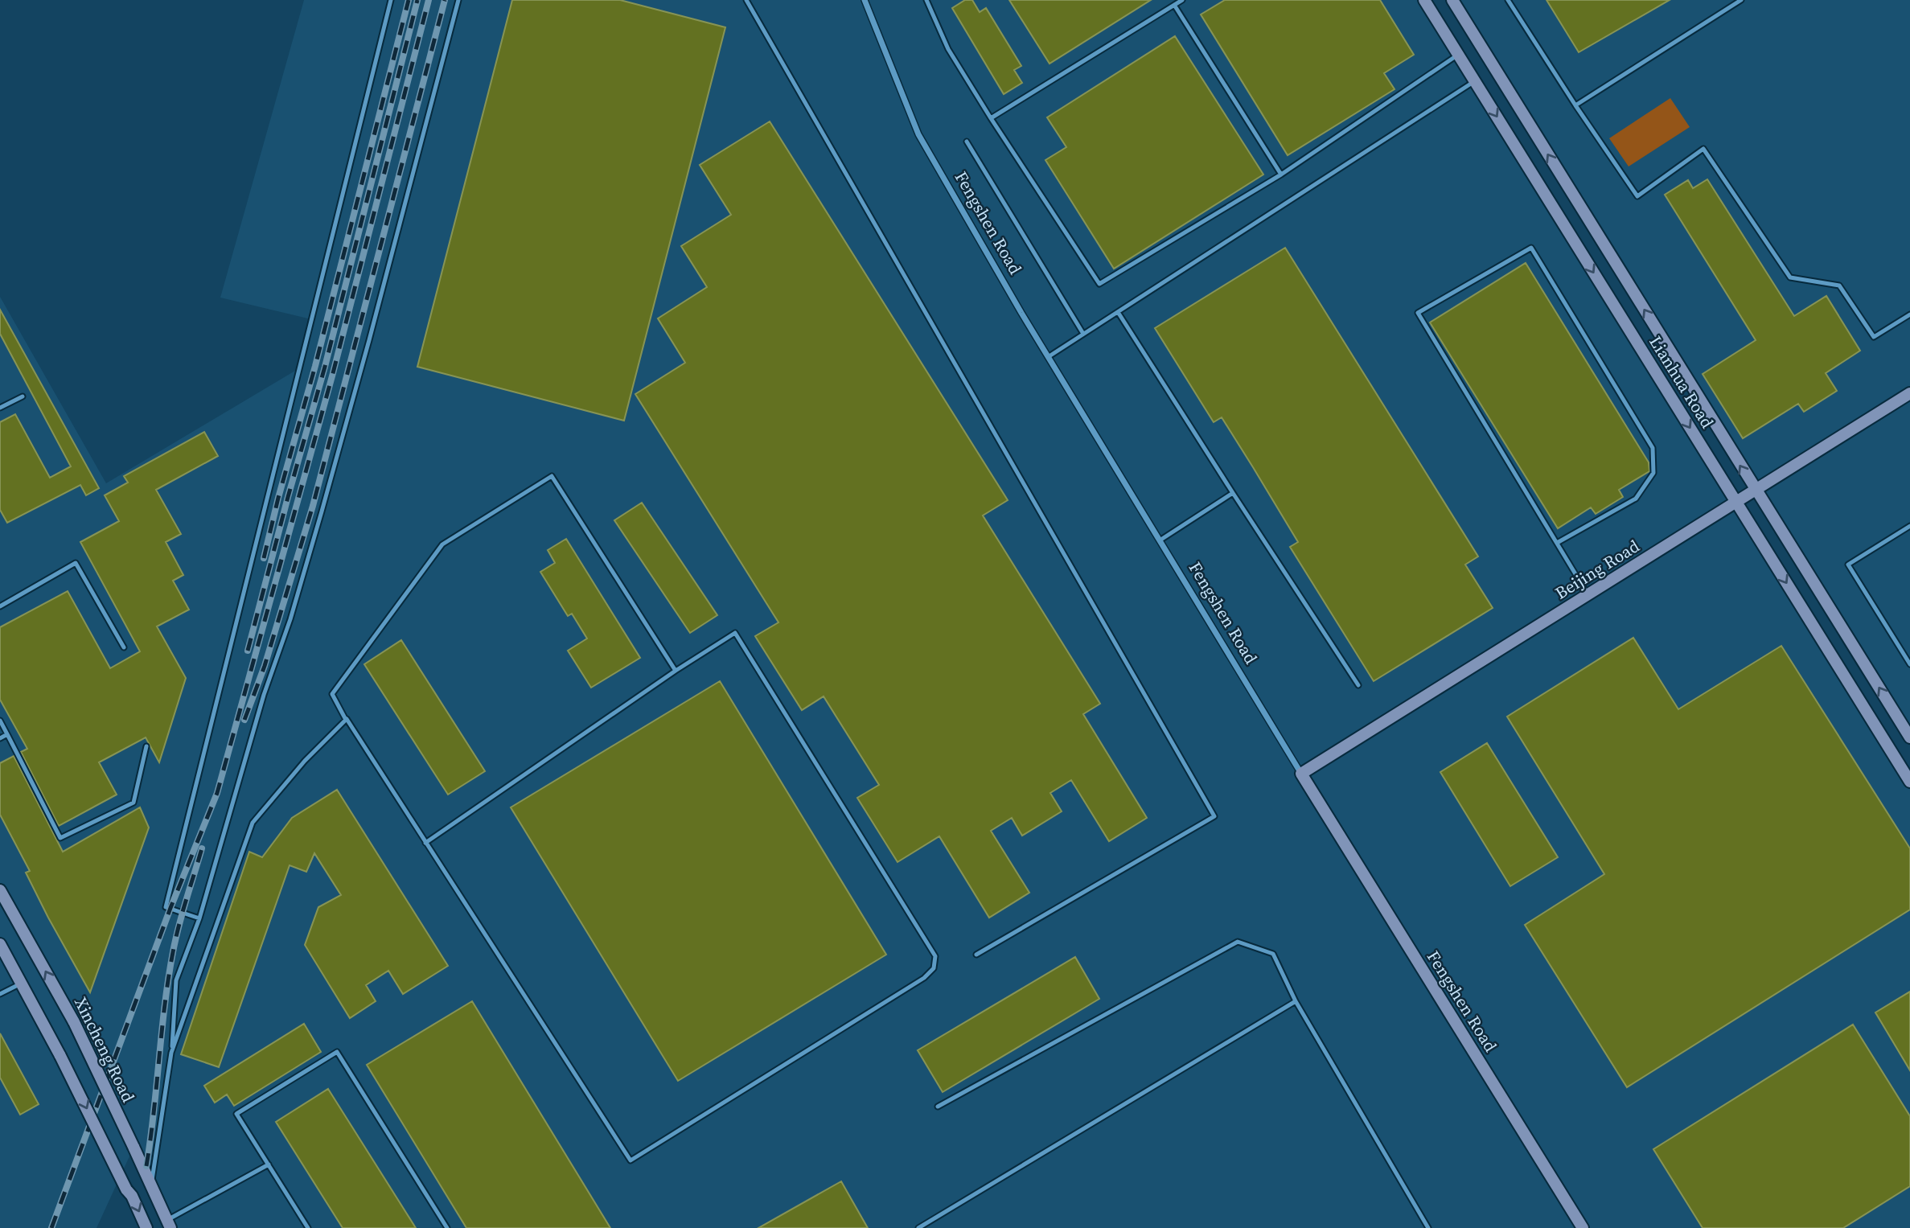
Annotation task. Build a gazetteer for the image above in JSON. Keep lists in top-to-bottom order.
{
  "streets": {
    "street": [
      "Fengshen Road",
      "Lianhua Road",
      "Beijing Road",
      "Xincheng Road"
    ]
  },
  "crossings": [
    ["Fengshen Road", "Beijing Road"],
    ["Lianhua Road", "Beijing Road"]
  ]
}
